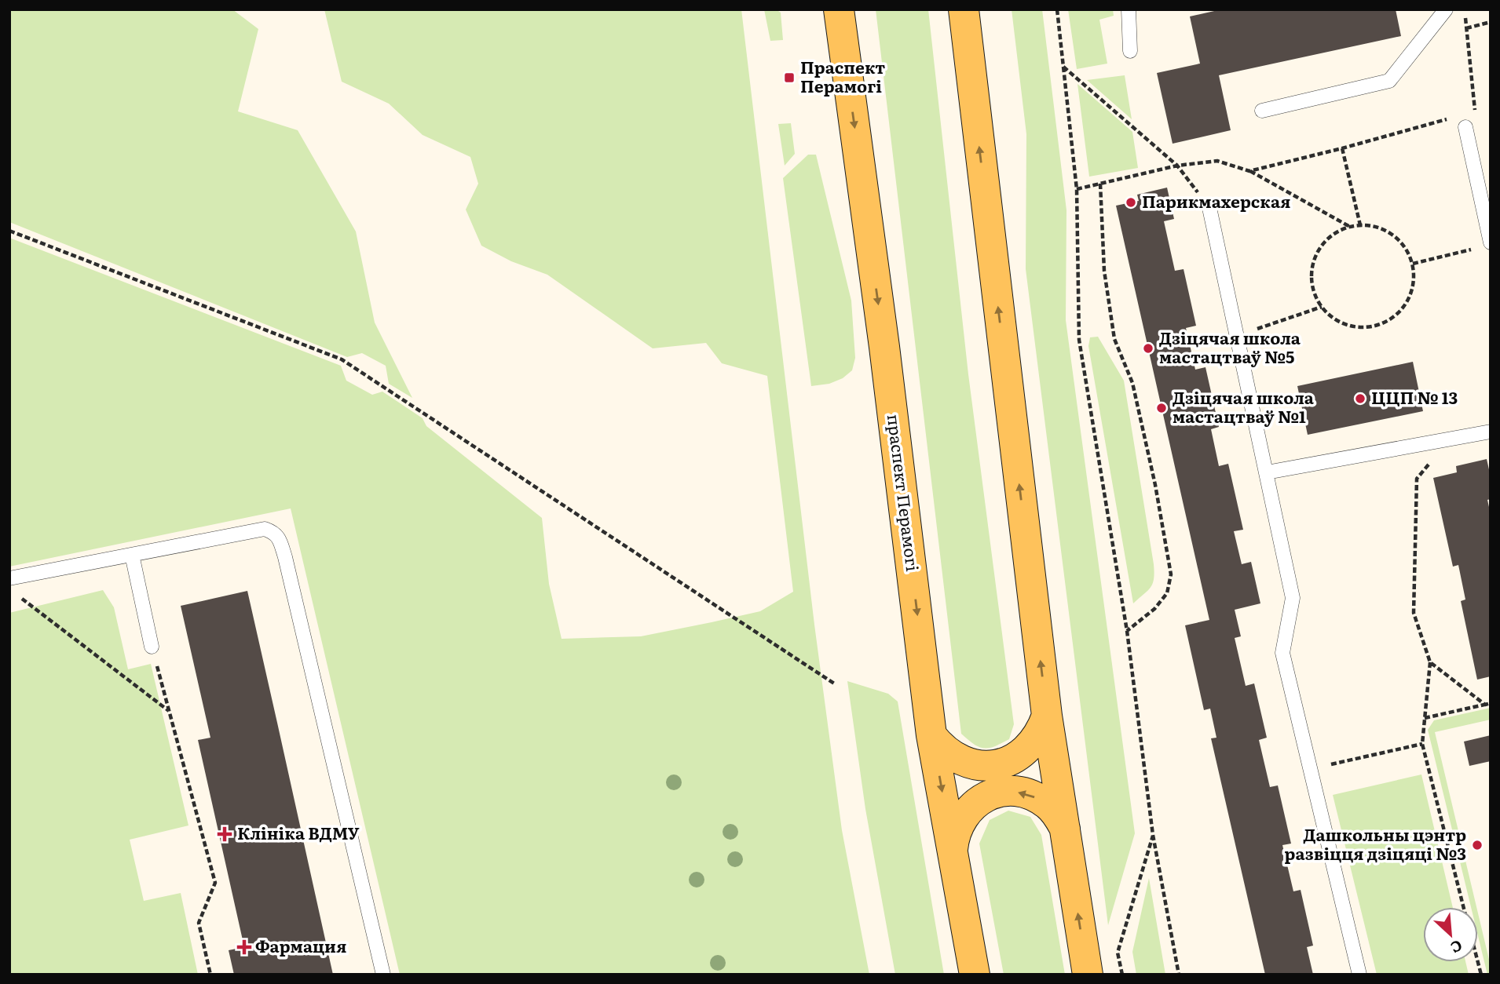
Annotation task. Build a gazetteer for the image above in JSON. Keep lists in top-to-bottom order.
{
  "streets": {
    "main road": ["праспект Перамогі"]
  },
  "places": {
    "transit": ["Праспект Перамогі"],
    "other": [
      "Парикмахерская",
      "Дзіцячая школа мастацтваў №5",
      "ЦЦП № 13",
      "Дзіцячая школа мастацтваў №1",
      "Дашкольны цэнтр развіцця дзіцяці №3"
    ],
    "health": ["Клініка ВДМУ", "Фармация"]
  },
  "north": "bottom right"
}
